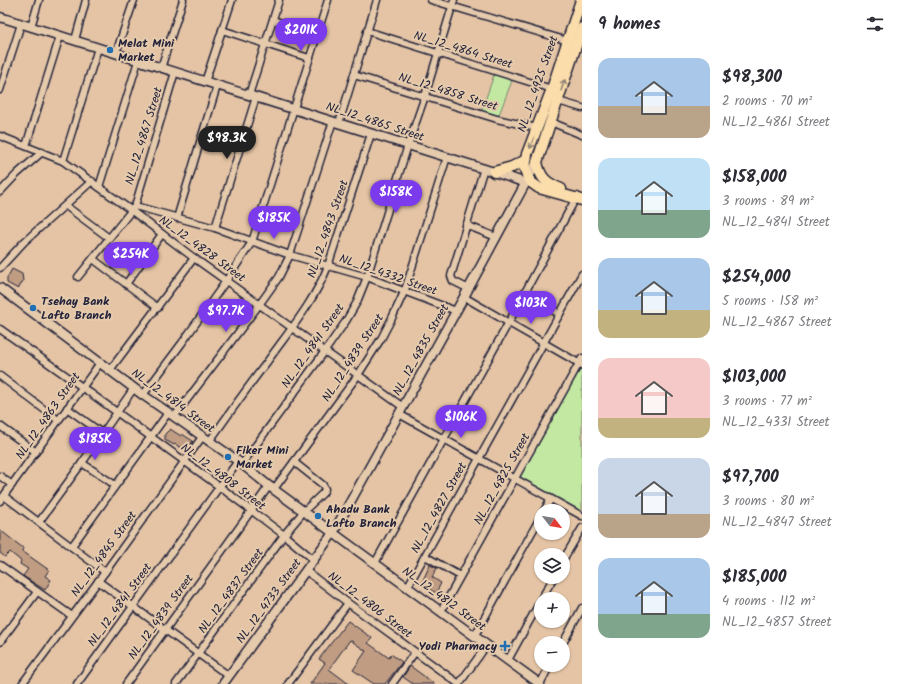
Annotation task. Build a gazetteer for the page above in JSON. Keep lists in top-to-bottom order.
{
  "streets": {
    "main road": ["NL_12_4925 Street"],
    "street": [
      "NL_12_4864 Street",
      "NL_12_4858 Street",
      "NL_12_4865 Street",
      "NL_12_4867 Street",
      "NL_12_4843 Street",
      "NL_12_4828 Street",
      "NL_12_4332 Street",
      "NL_12_4841 Street",
      "NL_12_4835 Street",
      "NL_12_4839 Street",
      "NL_12_4814 Street",
      "NL_12_4863 Street",
      "NL_12_4808 Street",
      "NL_12_4825 Street",
      "NL_12_4827 Street",
      "NL_12_4845 Street",
      "NL_12_4837 Street",
      "NL_12_4812 Street",
      "NL_12_4733 Street",
      "NL_12_4806 Street"
    ]
  },
  "crossings": [
    ["NL_12_4864 Street", "NL_12_4925 Street"],
    ["NL_12_4864 Street", "NL_12_4841 Street"],
    ["NL_12_4925 Street", "NL_12_4858 Street"],
    ["NL_12_4925 Street", "NL_12_4865 Street"],
    ["NL_12_4925 Street", "NL_12_4835 Street"],
    ["NL_12_4858 Street", "NL_12_4841 Street"],
    ["NL_12_4865 Street", "NL_12_4867 Street"],
    ["NL_12_4865 Street", "NL_12_4843 Street"],
    ["NL_12_4865 Street", "NL_12_4841 Street"],
    ["NL_12_4865 Street", "NL_12_4835 Street"],
    ["NL_12_4865 Street", "NL_12_4839 Street"],
    ["NL_12_4867 Street", "NL_12_4828 Street"],
    ["NL_12_4867 Street", "NL_12_4332 Street"],
    ["NL_12_4843 Street", "NL_12_4828 Street"],
    ["NL_12_4843 Street", "NL_12_4332 Street"],
    ["NL_12_4843 Street", "NL_12_4814 Street"],
    ["NL_12_4828 Street", "NL_12_4332 Street"],
    ["NL_12_4828 Street", "NL_12_4841 Street"],
    ["NL_12_4828 Street", "NL_12_4835 Street"],
    ["NL_12_4828 Street", "NL_12_4839 Street"],
    ["NL_12_4828 Street", "NL_12_4825 Street"],
    ["NL_12_4828 Street", "NL_12_4827 Street"],
    ["NL_12_4332 Street", "NL_12_4841 Street"],
    ["NL_12_4332 Street", "NL_12_4835 Street"],
    ["NL_12_4332 Street", "NL_12_4839 Street"],
    ["NL_12_4841 Street", "NL_12_4814 Street"],
    ["NL_12_4841 Street", "NL_12_4808 Street"],
    ["NL_12_4835 Street", "NL_12_4814 Street"],
    ["NL_12_4835 Street", "NL_12_4812 Street"],
    ["NL_12_4835 Street", "NL_12_4733 Street"],
    ["NL_12_4839 Street", "NL_12_4814 Street"],
    ["NL_12_4839 Street", "NL_12_4808 Street"],
    ["NL_12_4839 Street", "NL_12_4837 Street"],
    ["NL_12_4814 Street", "NL_12_4863 Street"],
    ["NL_12_4814 Street", "NL_12_4845 Street"],
    ["NL_12_4814 Street", "NL_12_4837 Street"],
    ["NL_12_4814 Street", "NL_12_4812 Street"],
    ["NL_12_4814 Street", "NL_12_4733 Street"],
    ["NL_12_4863 Street", "NL_12_4808 Street"],
    ["NL_12_4808 Street", "NL_12_4845 Street"],
    ["NL_12_4808 Street", "NL_12_4837 Street"],
    ["NL_12_4808 Street", "NL_12_4733 Street"],
    ["NL_12_4825 Street", "NL_12_4812 Street"],
    ["NL_12_4827 Street", "NL_12_4812 Street"],
    ["NL_12_4812 Street", "NL_12_4733 Street"],
    ["NL_12_4733 Street", "NL_12_4806 Street"]
  ],
  "places": {
    "other": [
      "Melat Mini Market",
      "Tsehay Bank Lafto Branch",
      "Fiker Mini Market",
      "Ahadu Bank Lafto Branch"
    ],
    "health": ["Yodi Pharmacy"]
  },
  "north": "bottom right",
  "page": {
    "heading": "9 homes",
    "price": [
      "$201K",
      "$98.3K",
      "$158K",
      "$185K",
      "$254K",
      "$103K",
      "$97.7K",
      "$106K",
      "$185K"
    ],
    "list": [
      {
        "name": "$98,300",
        "note": "2 rooms · 70 m² · NL_12_4861 Street"
      },
      {
        "name": "$158,000",
        "note": "3 rooms · 89 m² · NL_12_4841 Street"
      },
      {
        "name": "$254,000",
        "note": "5 rooms · 158 m² · NL_12_4867 Street"
      },
      {
        "name": "$103,000",
        "note": "3 rooms · 77 m² · NL_12_4331 Street"
      },
      {
        "name": "$97,700",
        "note": "3 rooms · 80 m² · NL_12_4847 Street"
      },
      {
        "name": "$185,000",
        "note": "4 rooms · 112 m² · NL_12_4857 Street"
      }
    ],
    "map_buttons": ["+", "−"]
  }
}
